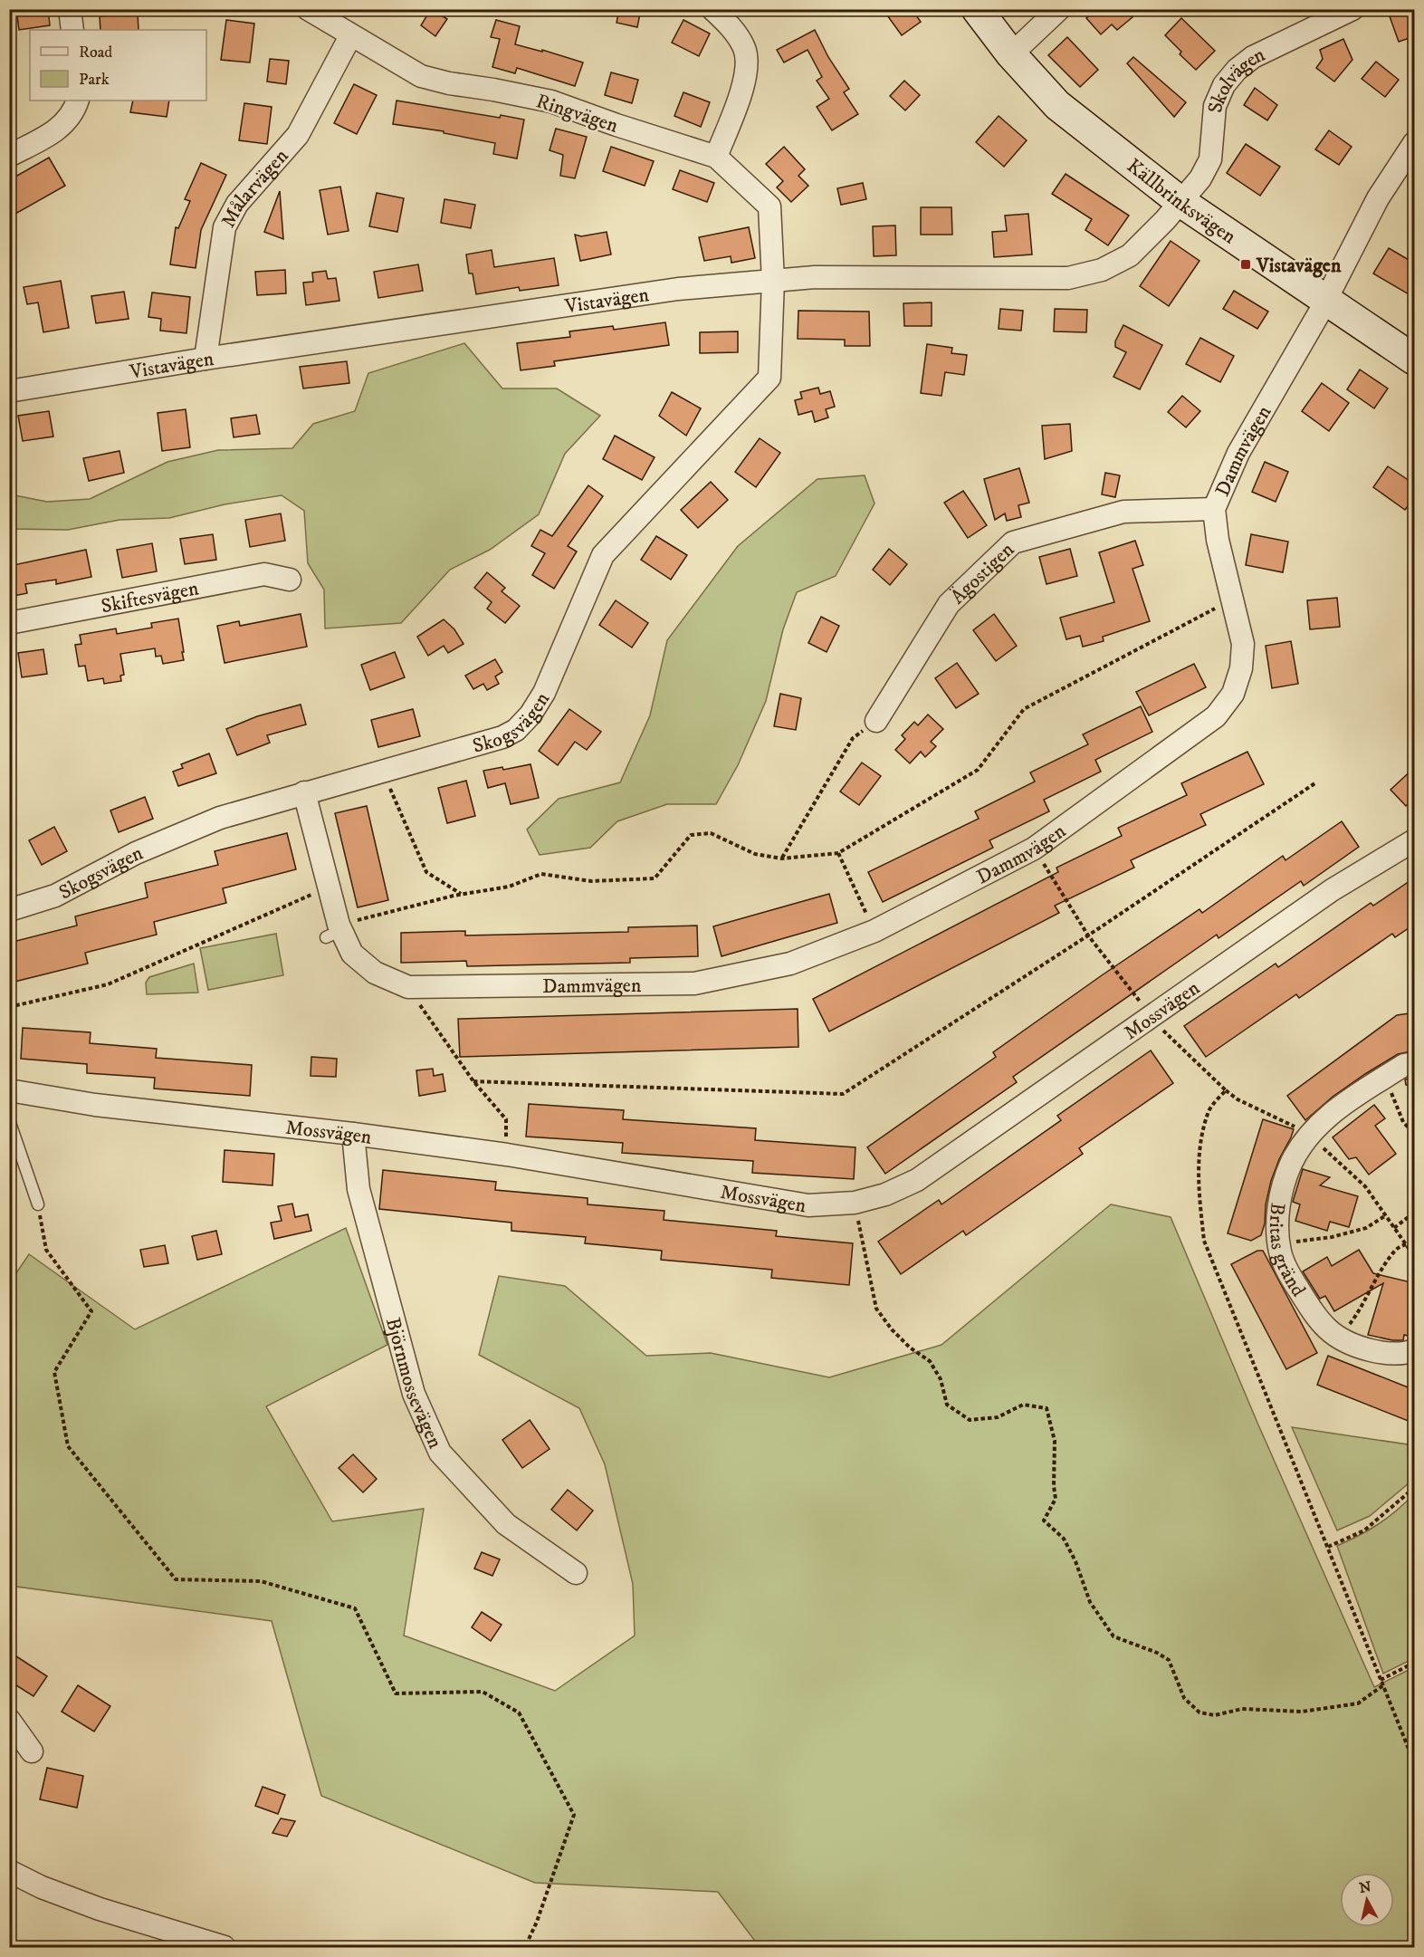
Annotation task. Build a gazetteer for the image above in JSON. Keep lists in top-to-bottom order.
{
  "streets": {
    "street": [
      "Skolvägen",
      "Ringvägen",
      "Målarvägen",
      "Källbrinksvägen",
      "Vistavägen",
      "Dammvägen",
      "Ägostigen",
      "Skiftesvägen",
      "Skogsvägen",
      "Mossvägen",
      "Britas gränd",
      "Björnmossevägen"
    ]
  },
  "crossings": [
    ["Skolvägen", "Källbrinksvägen"],
    ["Skolvägen", "Vistavägen"],
    ["Ringvägen", "Målarvägen"],
    ["Ringvägen", "Vistavägen"],
    ["Ringvägen", "Skogsvägen"],
    ["Målarvägen", "Vistavägen"],
    ["Källbrinksvägen", "Vistavägen"],
    ["Källbrinksvägen", "Dammvägen"],
    ["Vistavägen", "Skogsvägen"],
    ["Dammvägen", "Ägostigen"],
    ["Dammvägen", "Skogsvägen"],
    ["Mossvägen", "Björnmossevägen"]
  ],
  "places": {
    "transit": ["Vistavägen"]
  },
  "legend": ["Road", "Park"],
  "north": "top"
}
